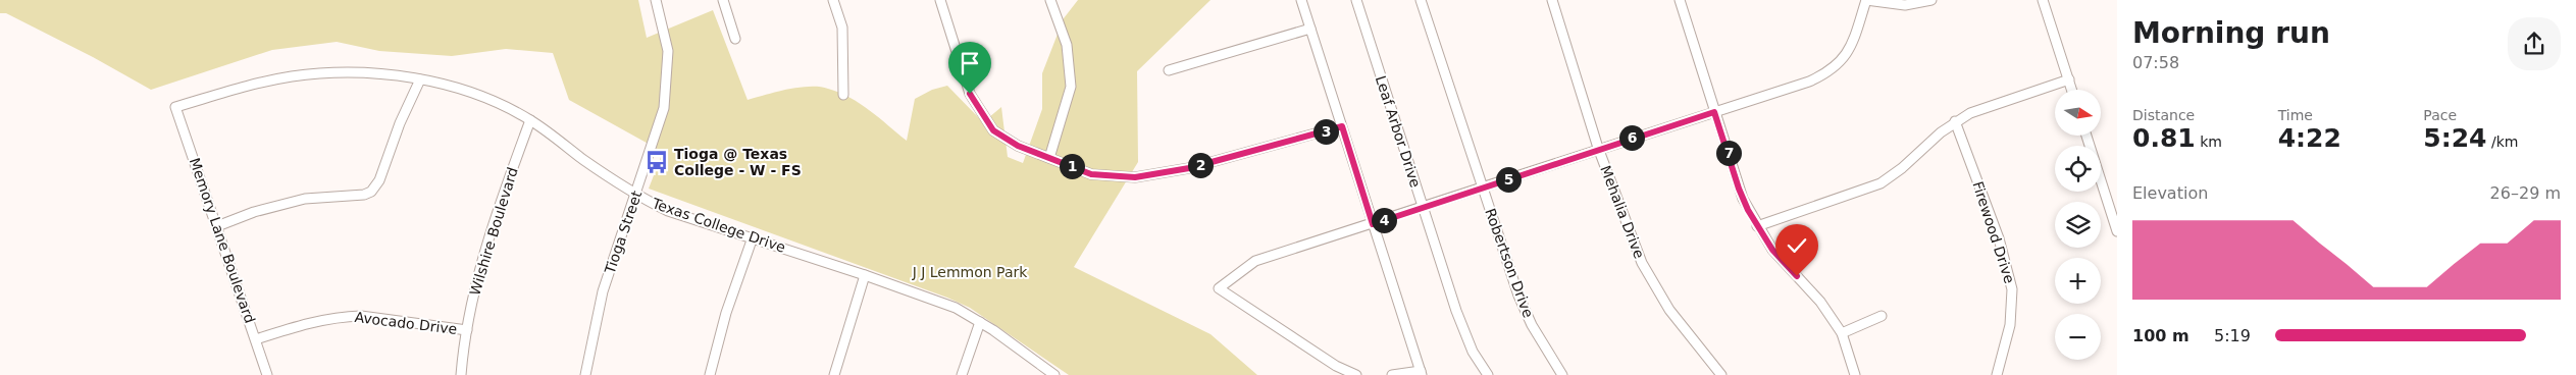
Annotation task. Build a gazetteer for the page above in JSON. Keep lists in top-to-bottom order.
{
  "streets": {
    "street": [
      "Leaf Arbor Drive",
      "Mehalia Drive",
      "Texas College Drive",
      "Wilshire Boulevard",
      "Tioga Street",
      "Firewood Drive",
      "Memory Lane Boulevard",
      "Robertson Drive",
      "Avocado Drive"
    ]
  },
  "crossings": [
    ["Texas College Drive", "Wilshire Boulevard"],
    ["Texas College Drive", "Tioga Street"],
    ["Texas College Drive", "Memory Lane Boulevard"],
    ["Wilshire Boulevard", "Avocado Drive"],
    ["Memory Lane Boulevard", "Avocado Drive"]
  ],
  "parks": ["J J Lemmon Park"],
  "places": {
    "bus stop": ["Tioga @ Texas College - W - FS"]
  },
  "north": "right",
  "page": {
    "heading": ["Morning run", "07:58"],
    "stats": [
      ["Distance", "0.81 km"],
      ["Time", "4:22"],
      ["Pace", "5:24 /km"]
    ],
    "map_buttons": ["+", "−"],
    "pins": [
      "3",
      "6",
      "7",
      "2",
      "1",
      "5",
      "4"
    ],
    "chart": ["Elevation", "26–29 m"],
    "list": [
      {
        "name": "100 m",
        "note": "5:19"
      }
    ]
  }
}
